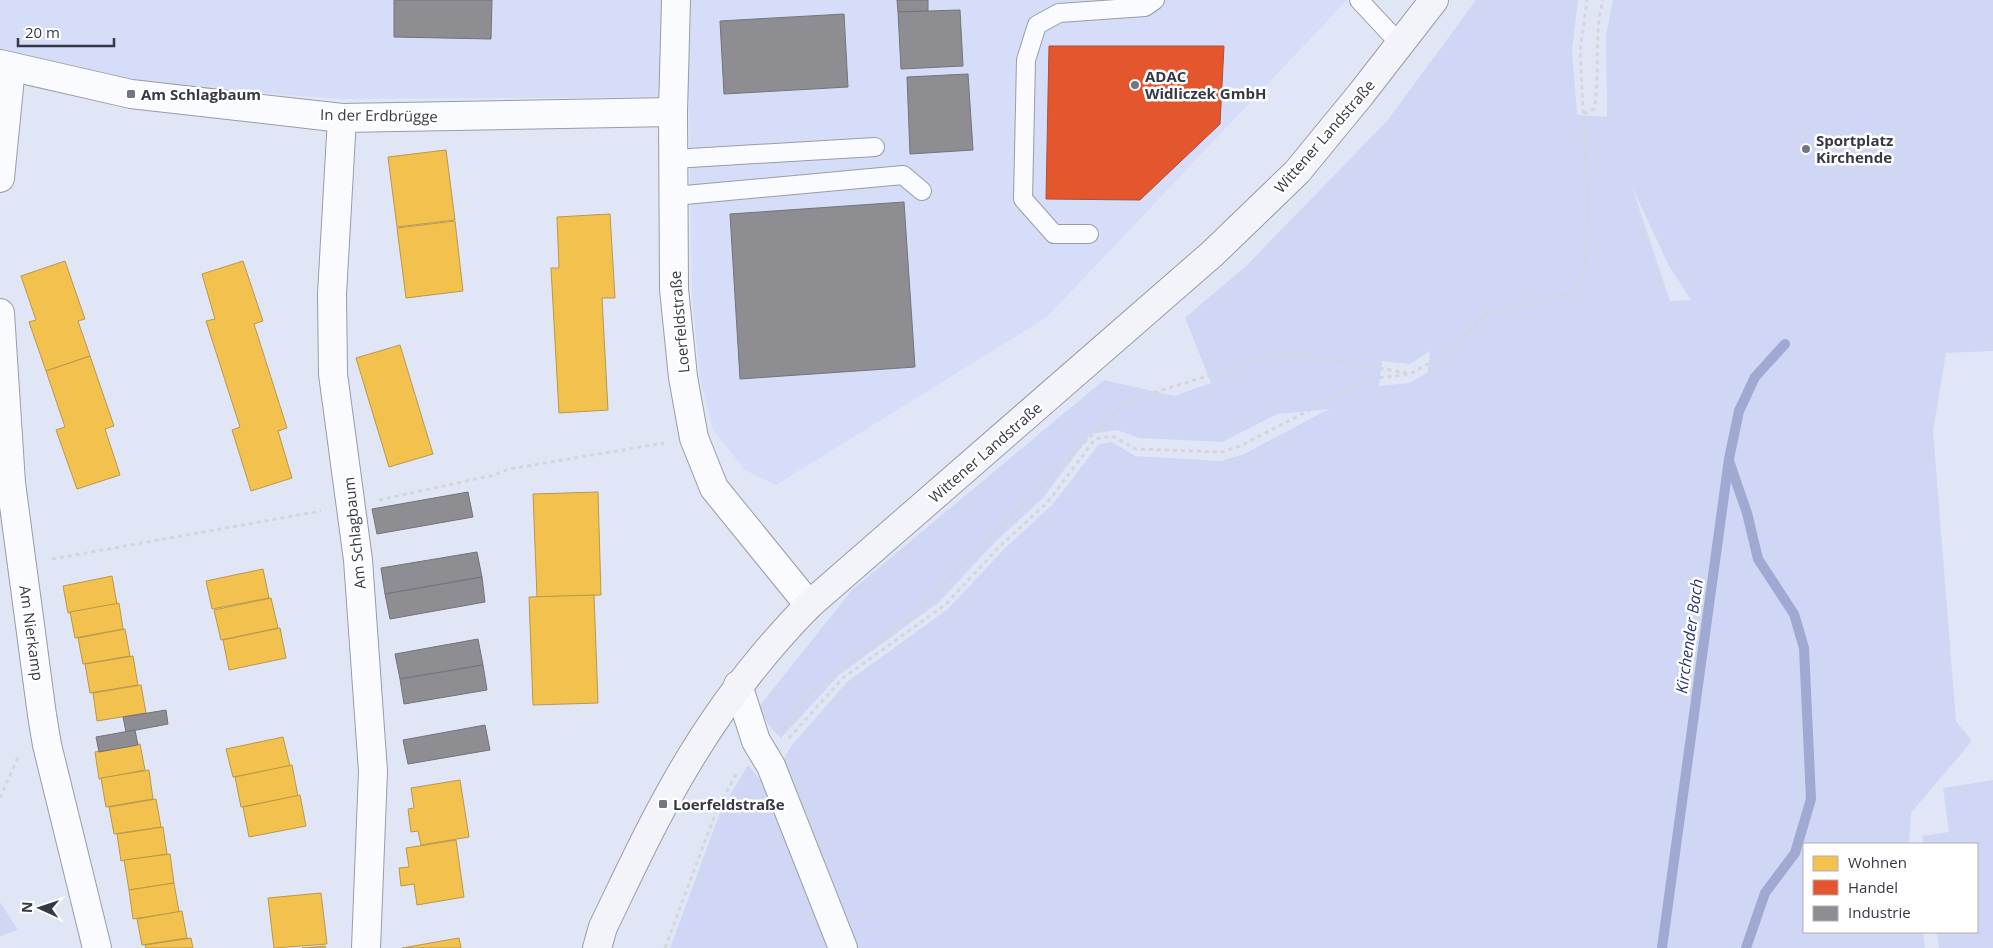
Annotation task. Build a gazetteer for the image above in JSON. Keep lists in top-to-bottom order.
{
  "streets": {
    "main road": ["Wittener Landstraße"],
    "street": [
      "In der Erdbrügge",
      "Loerfeldstraße",
      "Am Schlagbaum",
      "Am Nierkamp"
    ]
  },
  "crossings": [
    ["In der Erdbrügge", "Loerfeldstraße"],
    ["In der Erdbrügge", "Am Schlagbaum"],
    ["Wittener Landstraße", "Loerfeldstraße"]
  ],
  "water": ["Kirchender Bach"],
  "places": {
    "other": ["ADAC Widliczek GmbH", "Sportplatz Kirchende"],
    "transit": ["Am Schlagbaum", "Loerfeldstraße"]
  },
  "legend": ["Wohnen", "Handel", "Industrie"],
  "scale_bar": "20 m",
  "north": "left"
}
